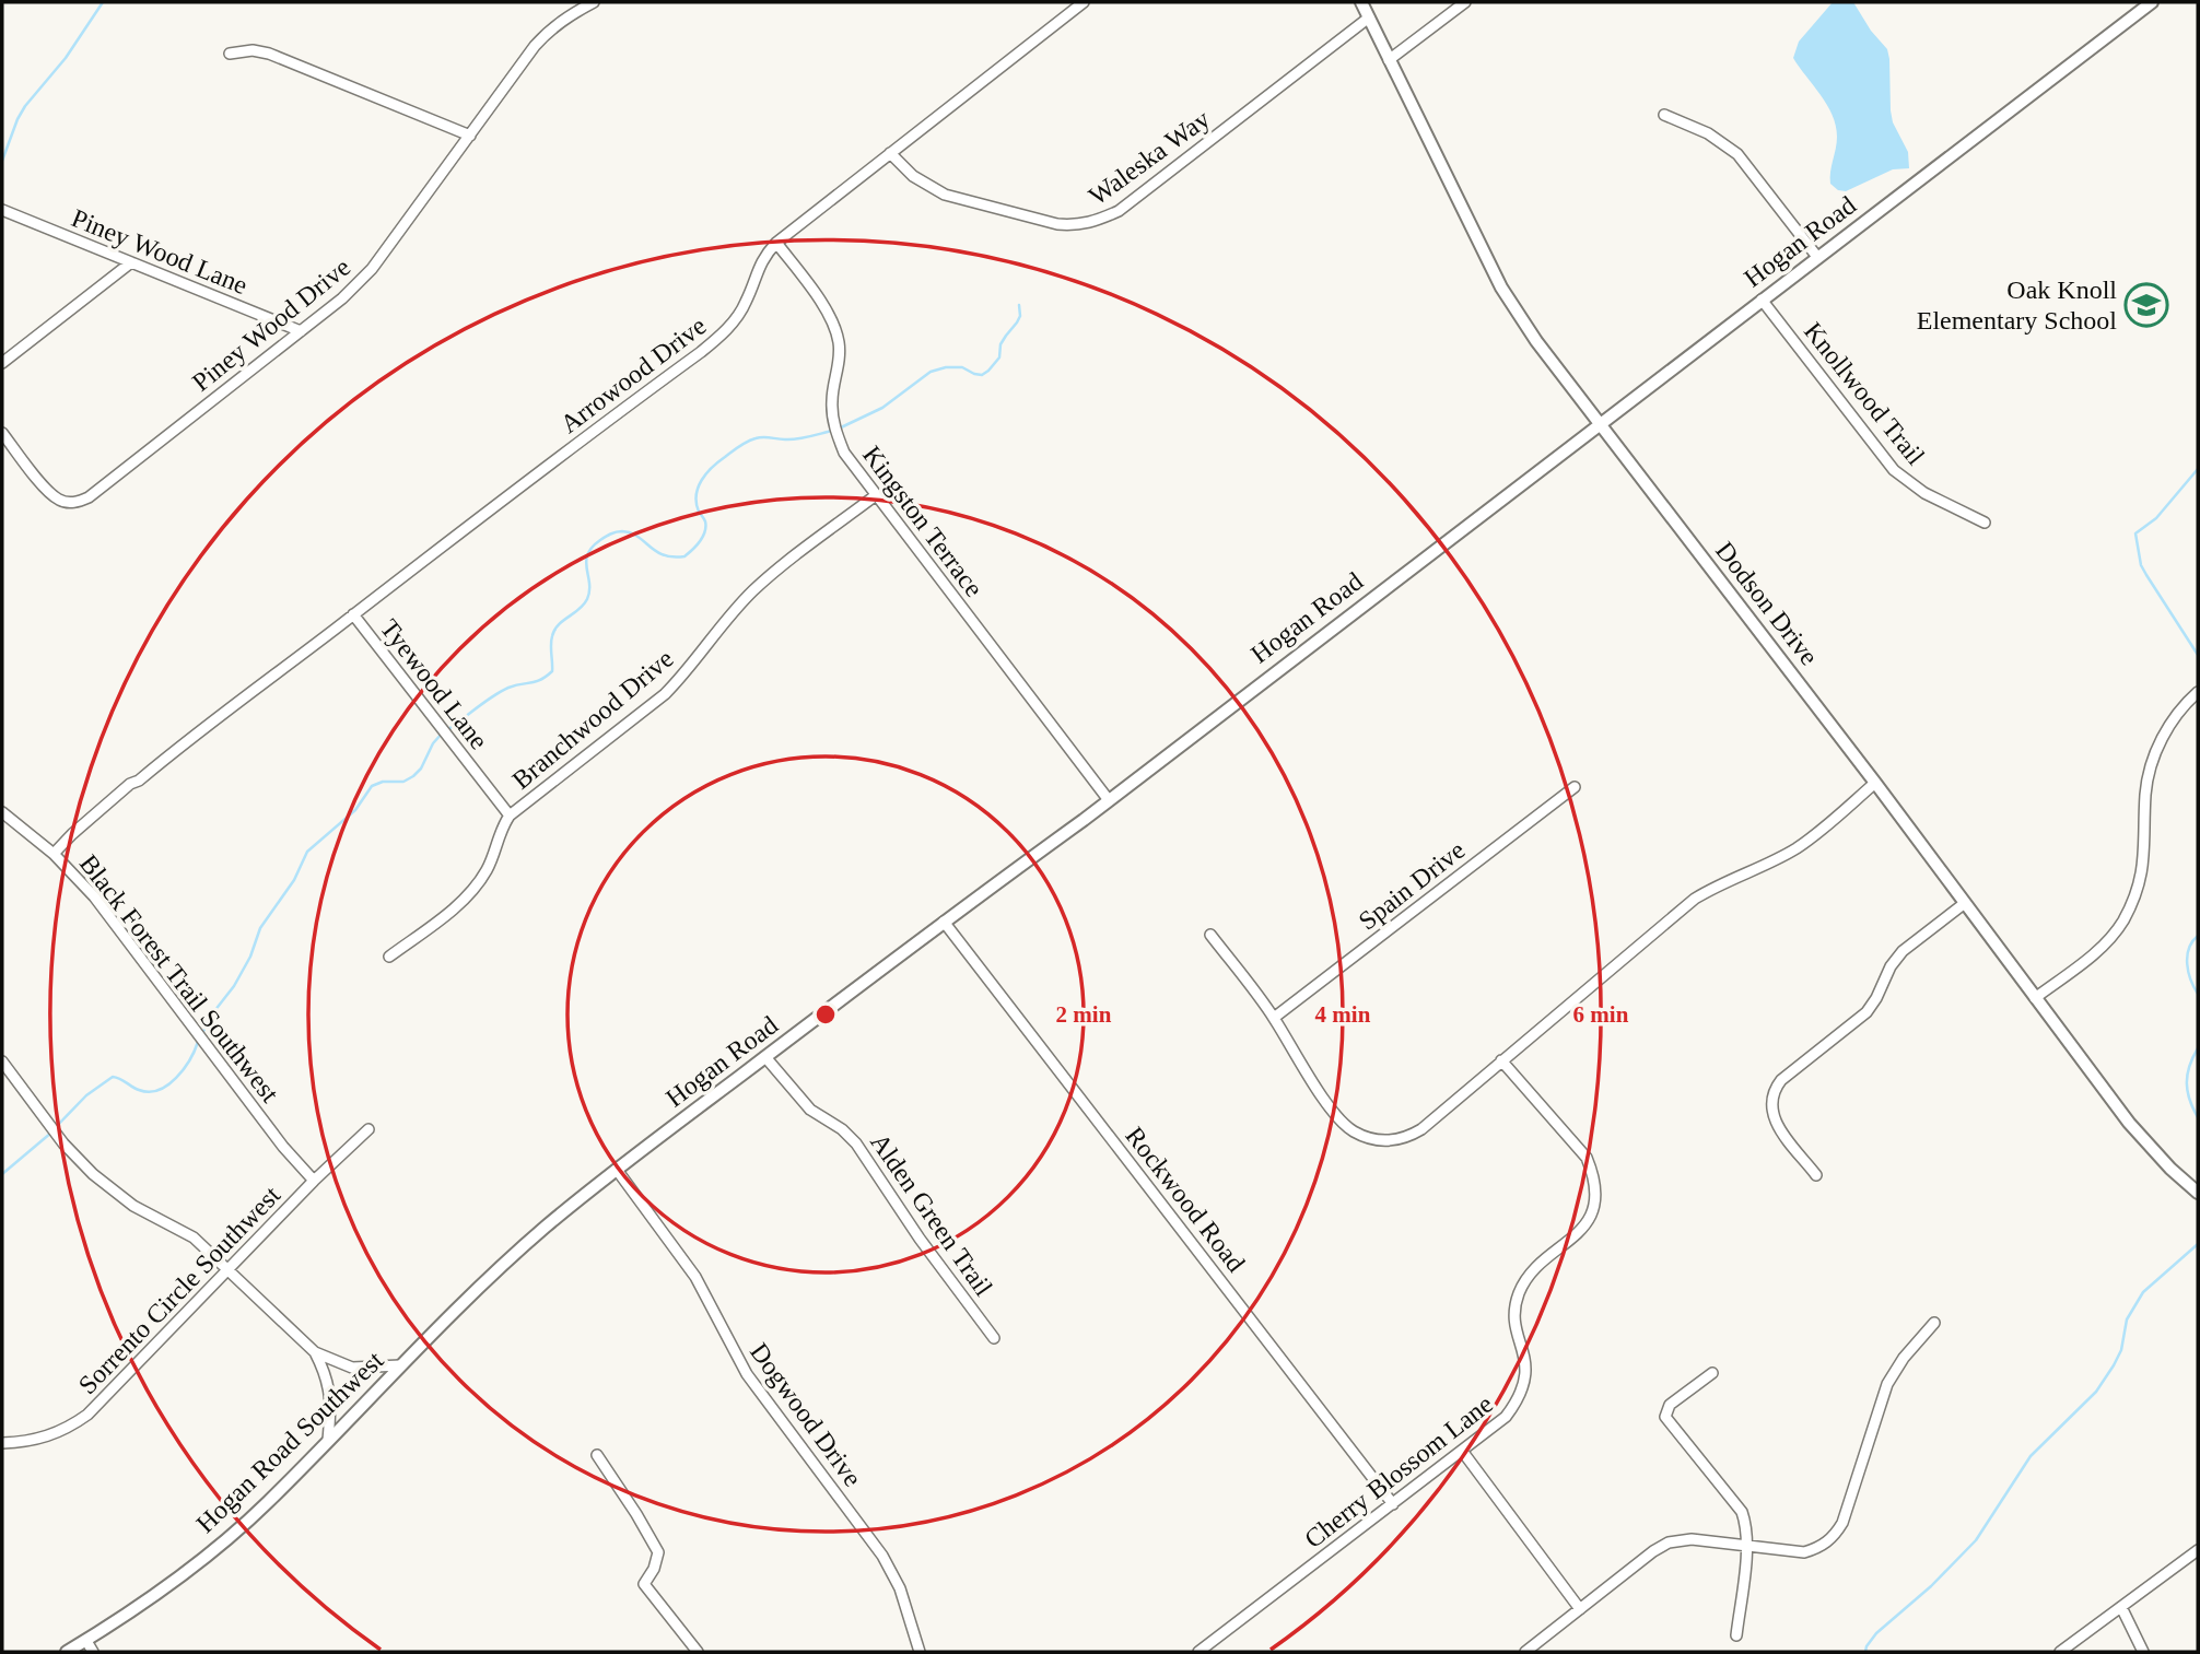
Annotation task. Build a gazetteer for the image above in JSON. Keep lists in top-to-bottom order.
{
  "streets": {
    "street": [
      "Waleska Way",
      "Hogan Road",
      "Piney Wood Lane",
      "Piney Wood Drive",
      "Arrowood Drive",
      "Knollwood Trail",
      "Kingston Terrace",
      "Dodson Drive",
      "Tyewood Lane",
      "Branchwood Drive",
      "Spain Drive",
      "Black Forest Trail Southwest",
      "Rockwood Road",
      "Alden Green Trail",
      "Sorrento Circle Southwest",
      "Dogwood Drive",
      "Hogan Road Southwest",
      "Cherry Blossom Lane"
    ]
  },
  "crossings": [
    ["Waleska Way", "Arrowood Drive"],
    ["Waleska Way", "Dodson Drive"],
    ["Hogan Road", "Knollwood Trail"],
    ["Hogan Road", "Kingston Terrace"],
    ["Hogan Road", "Dodson Drive"],
    ["Hogan Road", "Rockwood Road"],
    ["Hogan Road", "Alden Green Trail"],
    ["Hogan Road", "Dogwood Drive"],
    ["Hogan Road", "Hogan Road Southwest"],
    ["Piney Wood Lane", "Piney Wood Drive"],
    ["Arrowood Drive", "Kingston Terrace"],
    ["Arrowood Drive", "Tyewood Lane"],
    ["Arrowood Drive", "Black Forest Trail Southwest"],
    ["Kingston Terrace", "Branchwood Drive"],
    ["Tyewood Lane", "Branchwood Drive"],
    ["Black Forest Trail Southwest", "Sorrento Circle Southwest"],
    ["Rockwood Road", "Cherry Blossom Lane"]
  ],
  "places": {
    "school or university": ["Oak Knoll Elementary School"]
  },
  "rings": ["2 min", "4 min", "6 min"]
}
